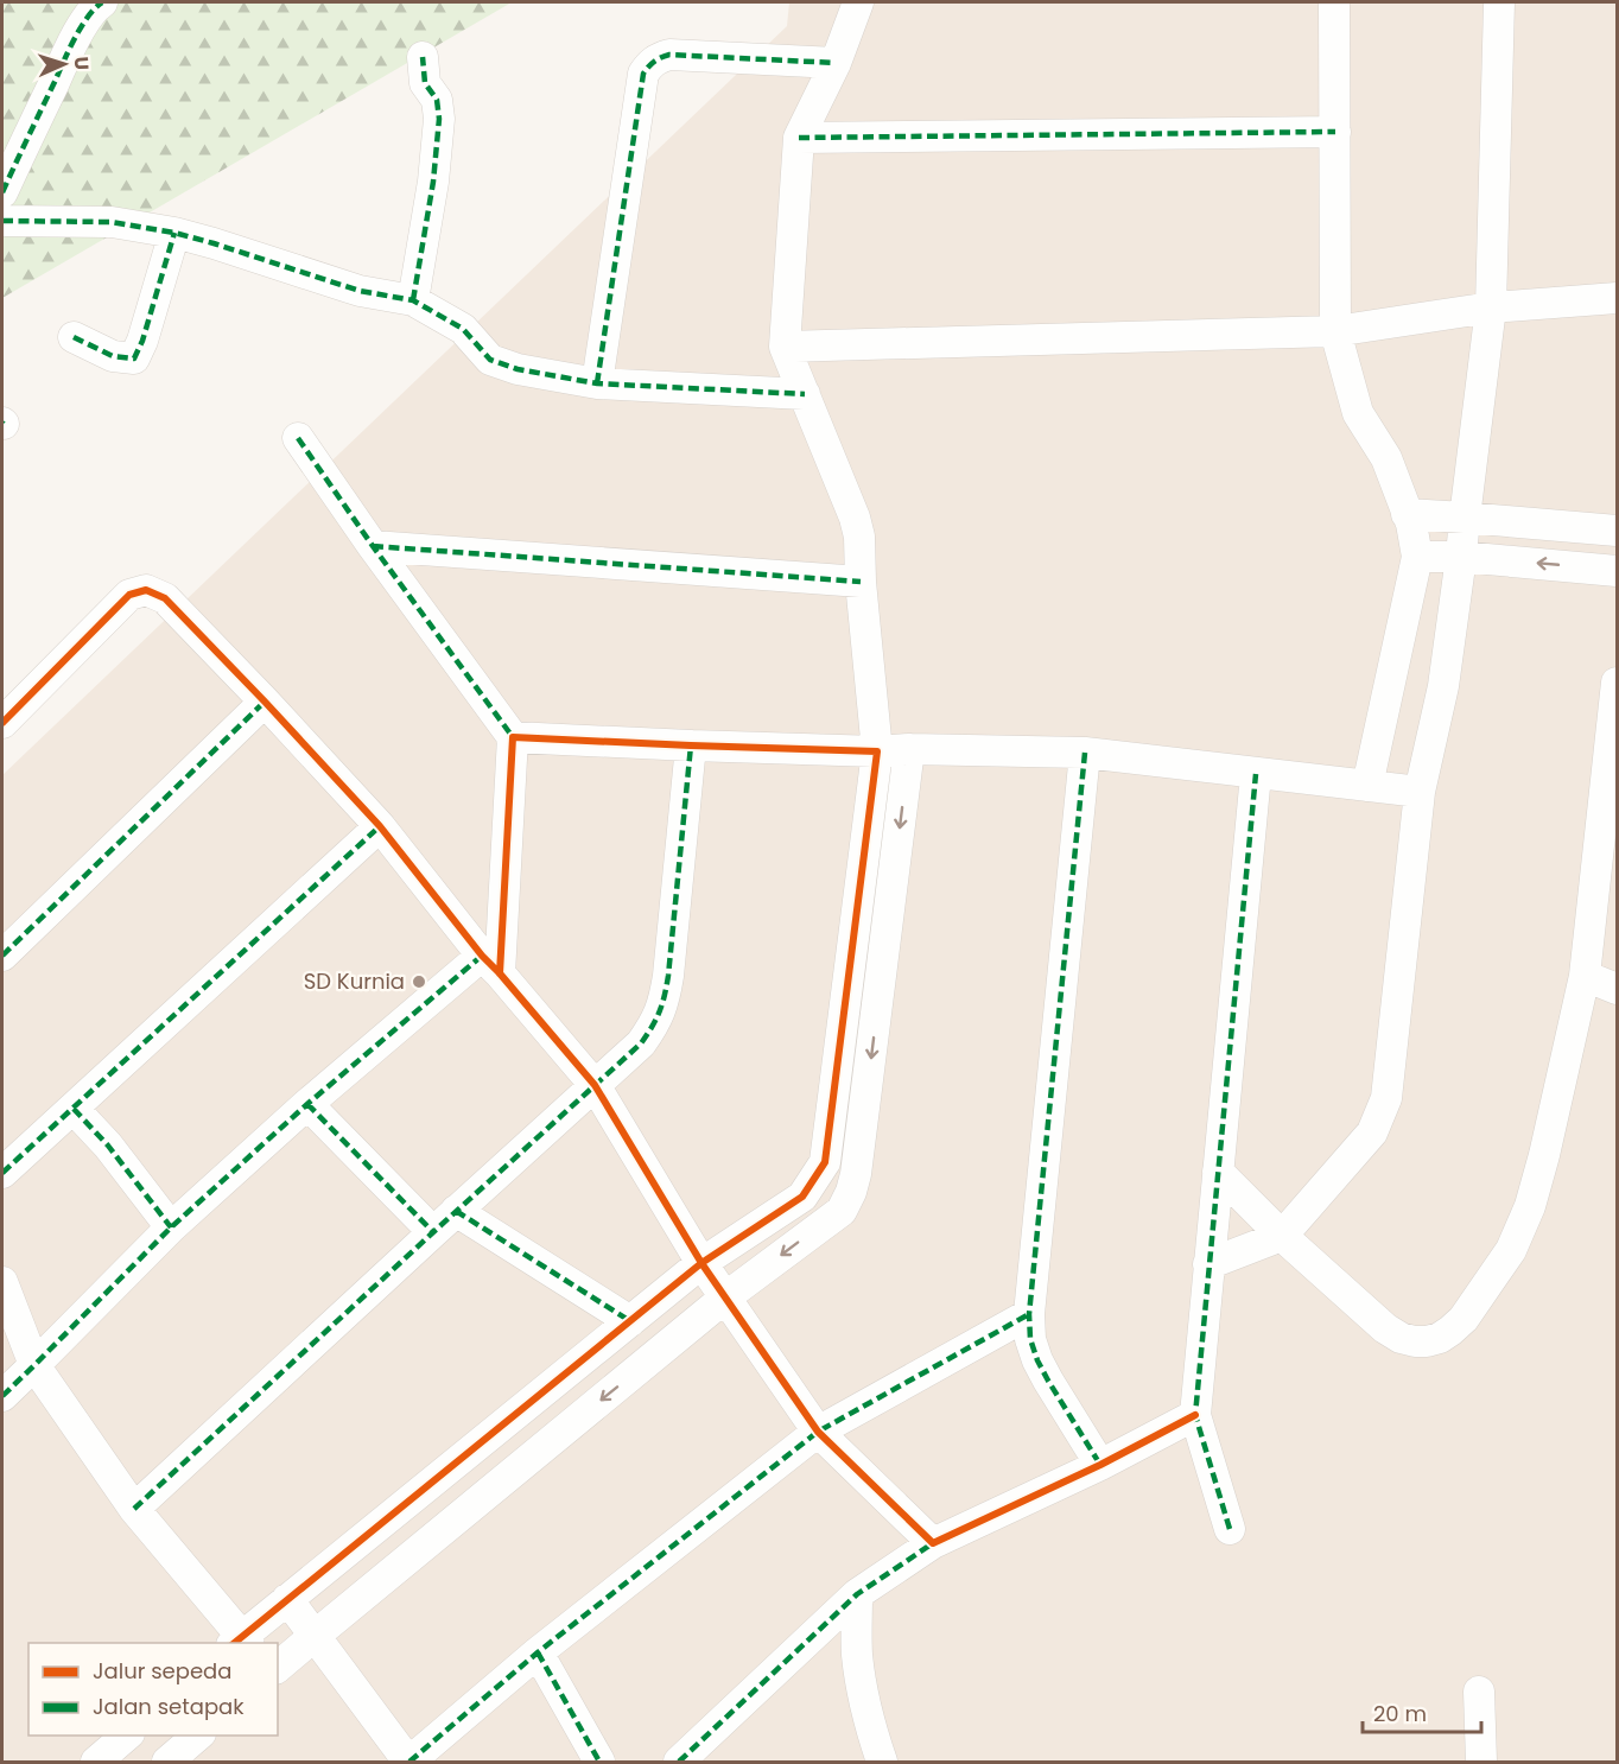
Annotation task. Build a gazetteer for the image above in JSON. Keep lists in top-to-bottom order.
{
  "places": ["SD Kurnia"],
  "legend": ["Jalur sepeda", "Jalan setapak"],
  "scale_bar": "20 m",
  "north": "right"
}
